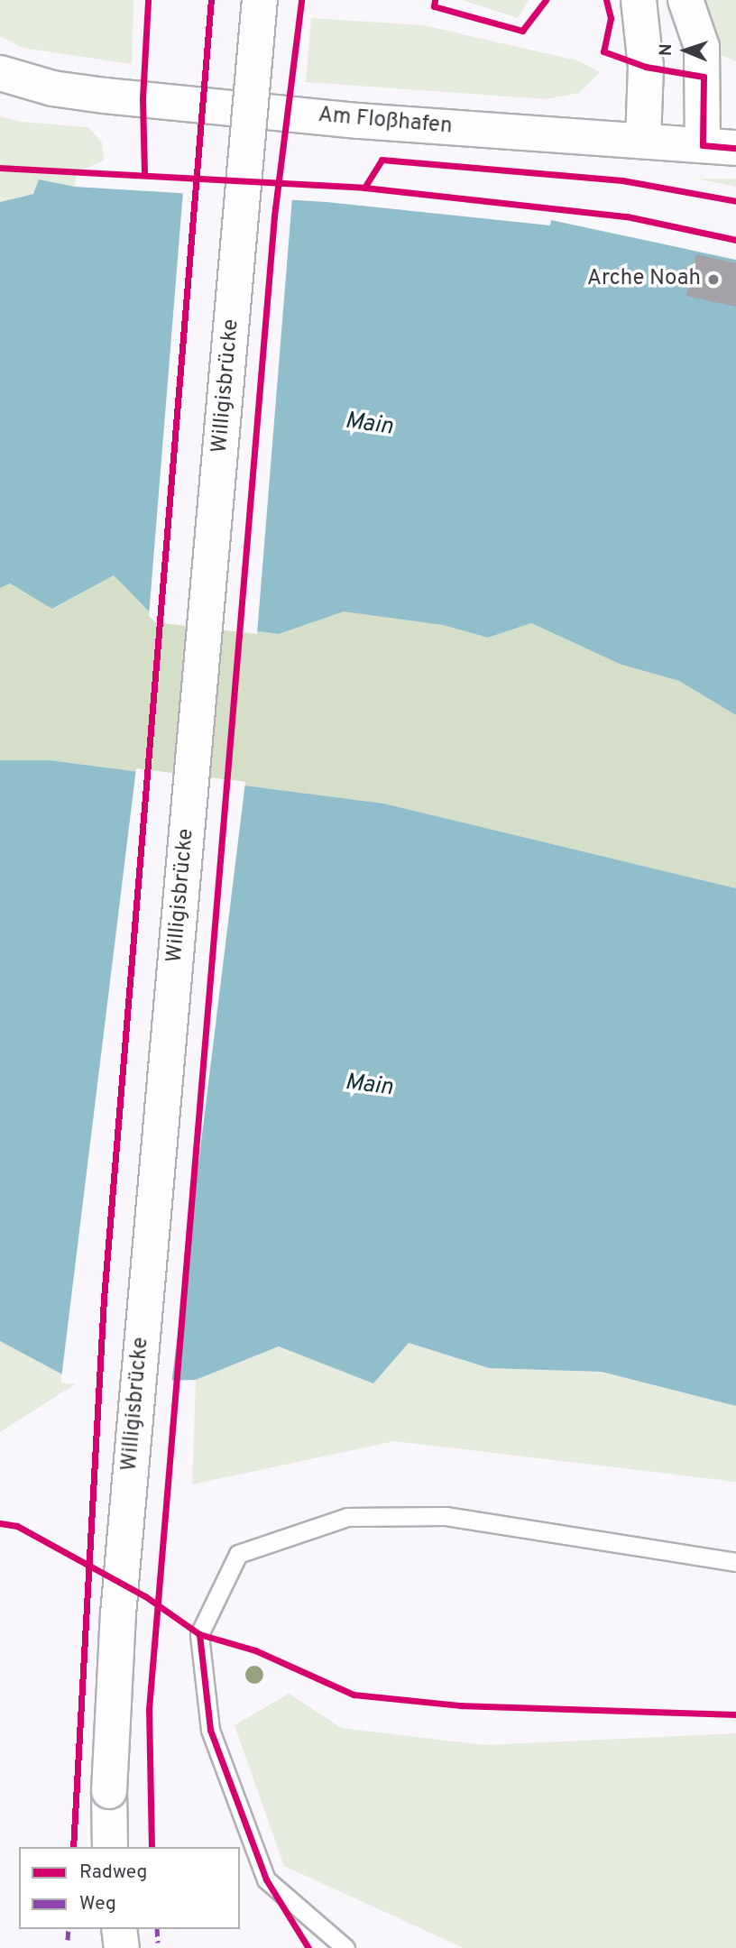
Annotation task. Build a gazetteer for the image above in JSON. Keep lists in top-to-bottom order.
{
  "streets": {
    "main road": ["Am Floßhafen", "Willigisbrücke"]
  },
  "water": ["Main"],
  "places": ["Arche Noah"],
  "legend": ["Radweg", "Weg"],
  "north": "left"
}
